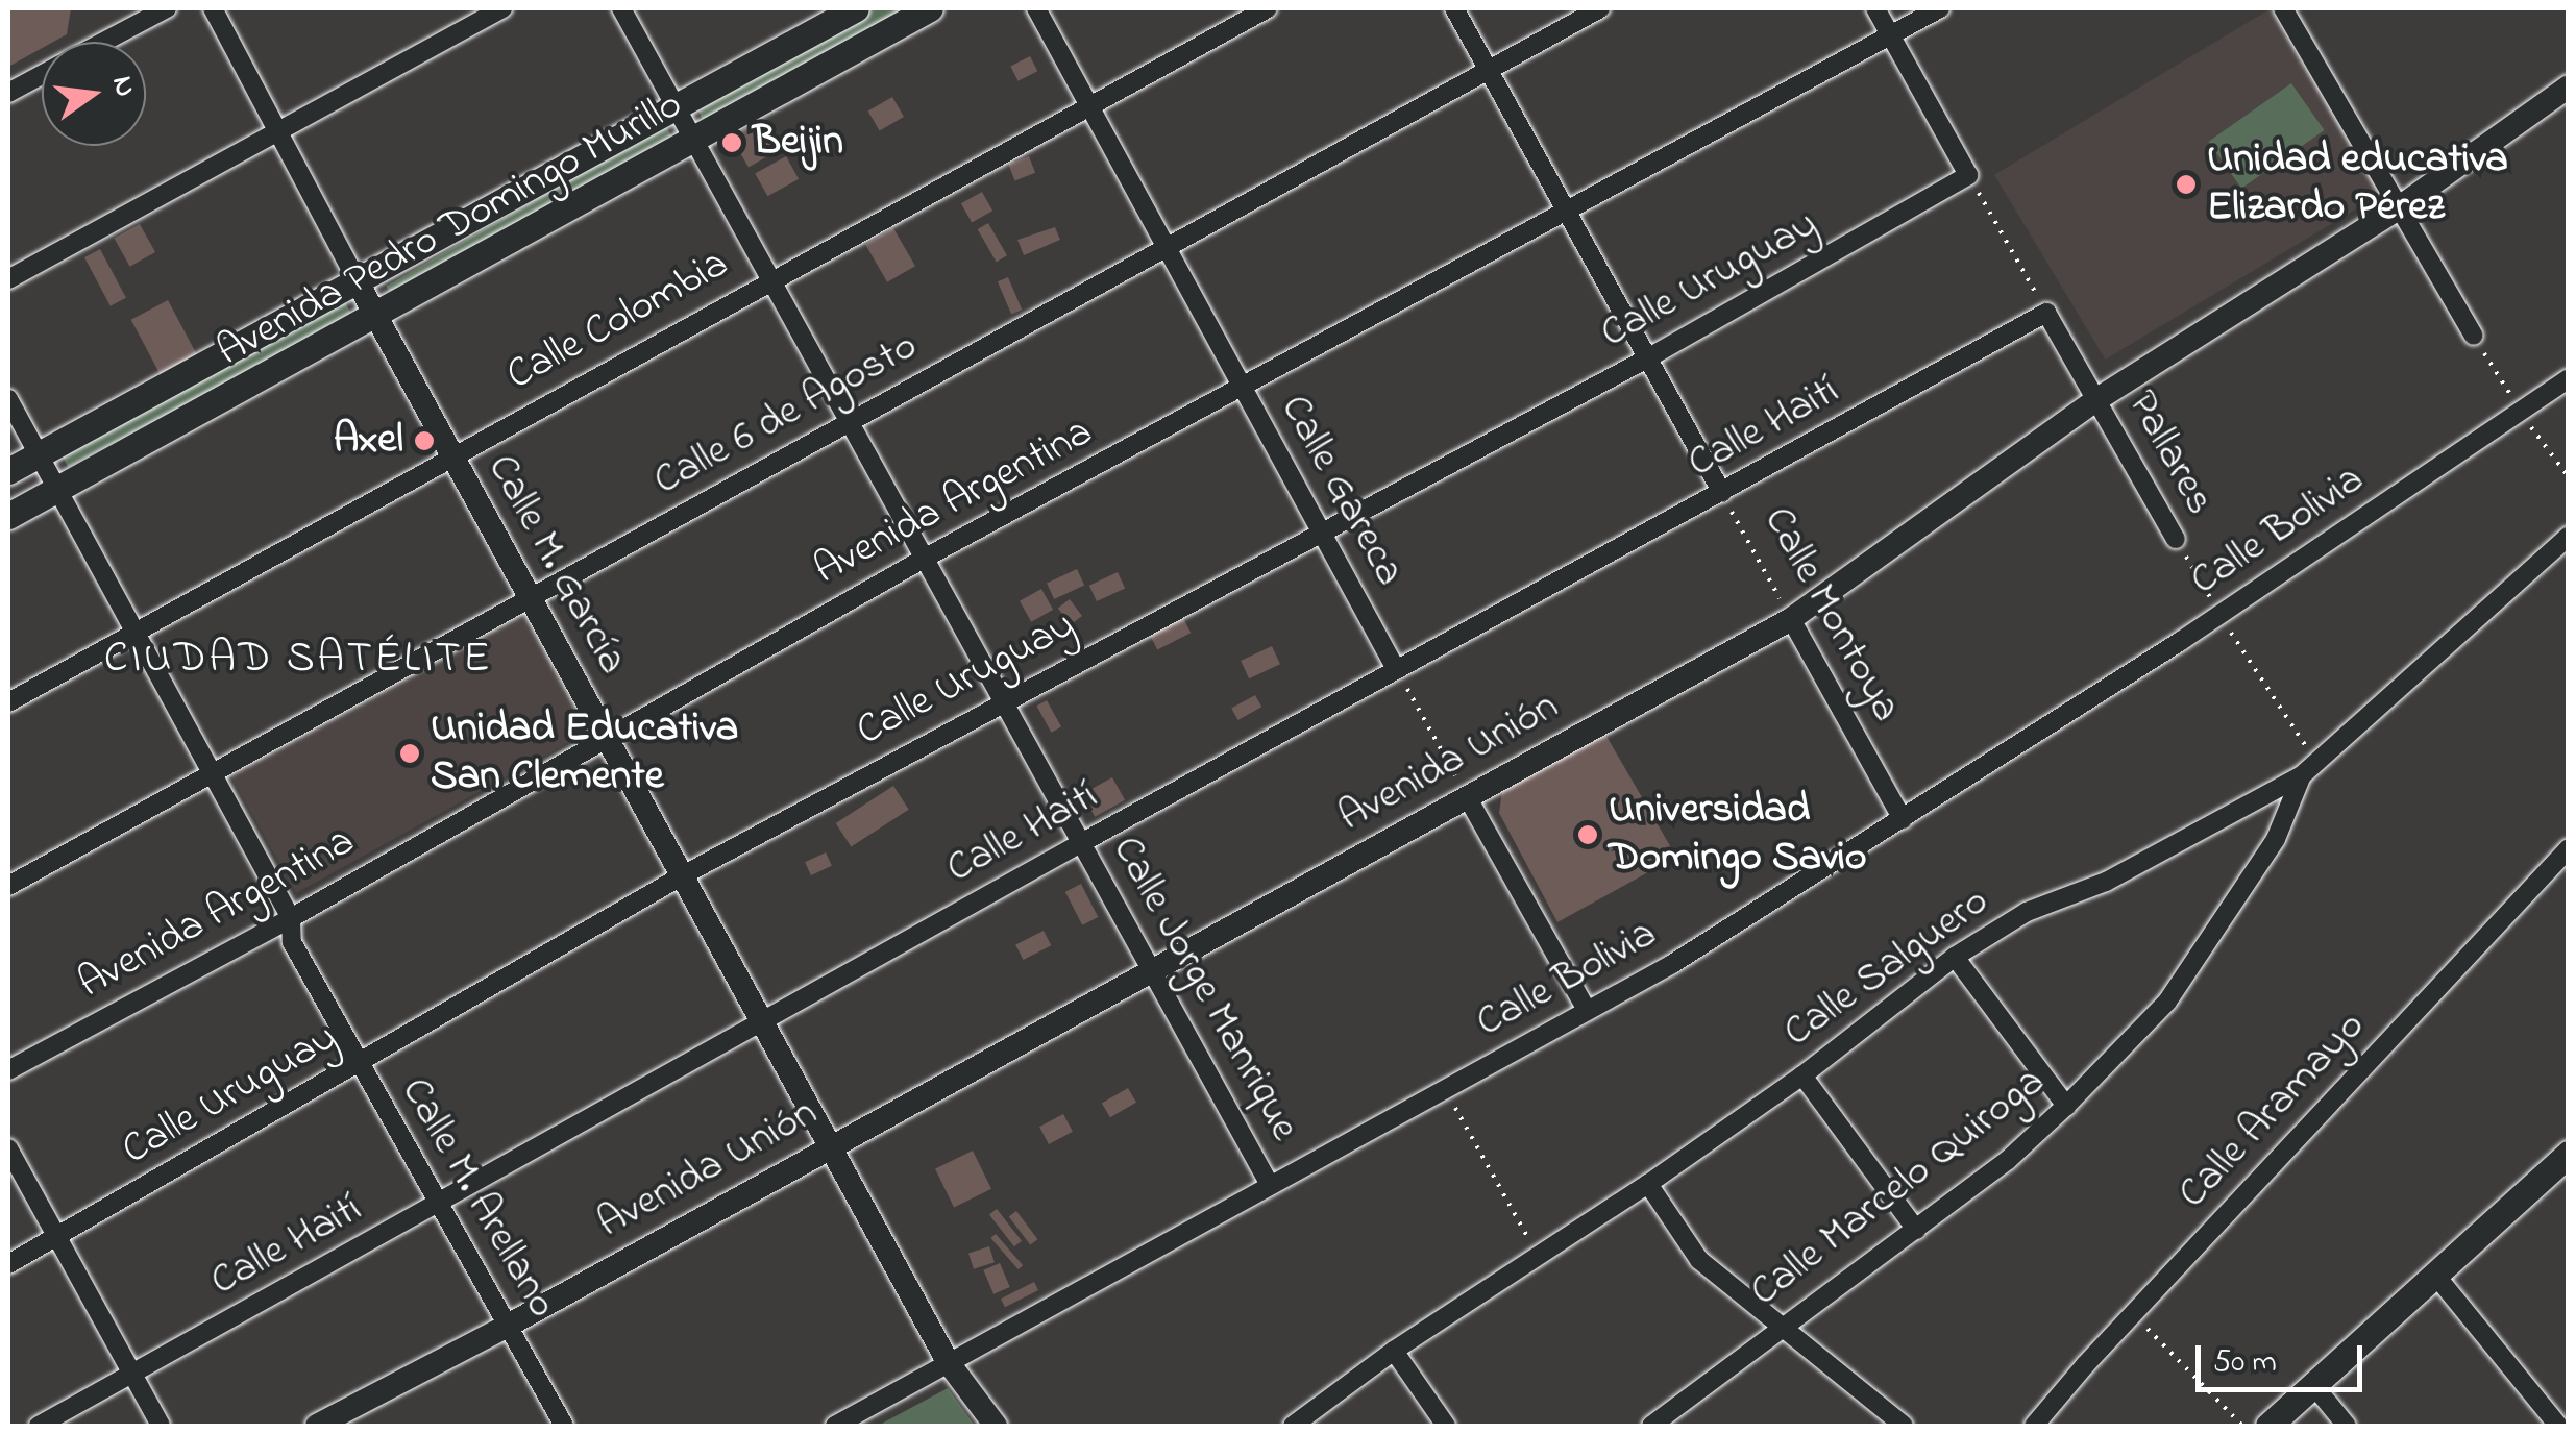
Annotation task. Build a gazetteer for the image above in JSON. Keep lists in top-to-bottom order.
{
  "streets": {
    "main road": ["Avenida Pedro Domingo Murillo"],
    "street": [
      "Calle Uruguay",
      "Calle Colombia",
      "Calle 6 de Agosto",
      "Calle Haití",
      "Pallares",
      "Calle Gareca",
      "Avenida Argentina",
      "Calle Bolivia",
      "Calle M. García",
      "Calle Montoya",
      "Avenida Unión",
      "Calle Salguero",
      "Calle Jorge Manrique",
      "Calle Aramayo",
      "Calle Marcelo Quiroga",
      "Calle M. Arellano"
    ]
  },
  "crossings": [
    ["Avenida Pedro Domingo Murillo", "Calle M. García"],
    ["Avenida Pedro Domingo Murillo", "Calle Jorge Manrique"],
    ["Avenida Pedro Domingo Murillo", "Calle M. Arellano"],
    ["Calle Uruguay", "Calle Gareca"],
    ["Calle Uruguay", "Calle M. García"],
    ["Calle Uruguay", "Calle Montoya"],
    ["Calle Uruguay", "Calle Jorge Manrique"],
    ["Calle Uruguay", "Calle M. Arellano"],
    ["Calle Colombia", "Calle Gareca"],
    ["Calle Colombia", "Calle M. García"],
    ["Calle Colombia", "Calle Jorge Manrique"],
    ["Calle Colombia", "Calle M. Arellano"],
    ["Calle 6 de Agosto", "Calle Gareca"],
    ["Calle 6 de Agosto", "Calle M. García"],
    ["Calle 6 de Agosto", "Calle Montoya"],
    ["Calle 6 de Agosto", "Calle Jorge Manrique"],
    ["Calle 6 de Agosto", "Calle M. Arellano"],
    ["Calle Haití", "Pallares"],
    ["Calle Haití", "Calle Gareca"],
    ["Calle Haití", "Calle M. García"],
    ["Calle Haití", "Calle Montoya"],
    ["Calle Haití", "Calle Jorge Manrique"],
    ["Calle Haití", "Calle M. Arellano"],
    ["Pallares", "Calle Bolivia"],
    ["Pallares", "Avenida Unión"],
    ["Pallares", "Calle Salguero"],
    ["Pallares", "Calle Marcelo Quiroga"],
    ["Calle Gareca", "Avenida Argentina"],
    ["Avenida Argentina", "Calle M. García"],
    ["Avenida Argentina", "Calle Montoya"],
    ["Avenida Argentina", "Calle Jorge Manrique"],
    ["Avenida Argentina", "Calle M. Arellano"],
    ["Calle Bolivia", "Calle M. García"],
    ["Calle Bolivia", "Calle Montoya"],
    ["Calle Bolivia", "Calle Jorge Manrique"],
    ["Calle M. García", "Avenida Unión"],
    ["Calle Montoya", "Avenida Unión"],
    ["Avenida Unión", "Calle Jorge Manrique"],
    ["Avenida Unión", "Calle M. Arellano"],
    ["Calle Salguero", "Calle Marcelo Quiroga"]
  ],
  "districts": ["CIUDAD SATÉLITE"],
  "places": [
    "Beijin",
    "Unidad educativa Elizardo Pérez",
    "Axel",
    "Unidad Educativa San Clemente",
    "Universidad Domingo Savio"
  ],
  "scale_bar": "50 m",
  "north": "right"
}
